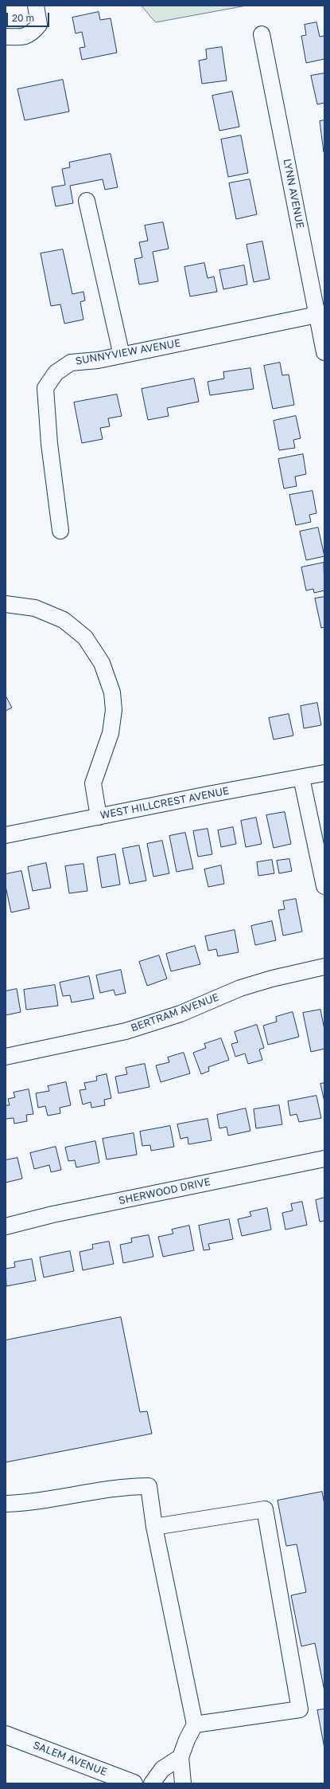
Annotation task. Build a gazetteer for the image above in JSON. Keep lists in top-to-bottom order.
{
  "streets": {
    "main road": ["SALEM AVENUE"],
    "street": [
      "LYNN AVENUE",
      "SUNNYVIEW AVENUE",
      "WEST HILLCREST AVENUE",
      "BERTRAM AVENUE",
      "SHERWOOD DRIVE"
    ]
  },
  "crossings": [
    ["LYNN AVENUE", "SUNNYVIEW AVENUE"]
  ],
  "scale_bar": "20 m"
}
